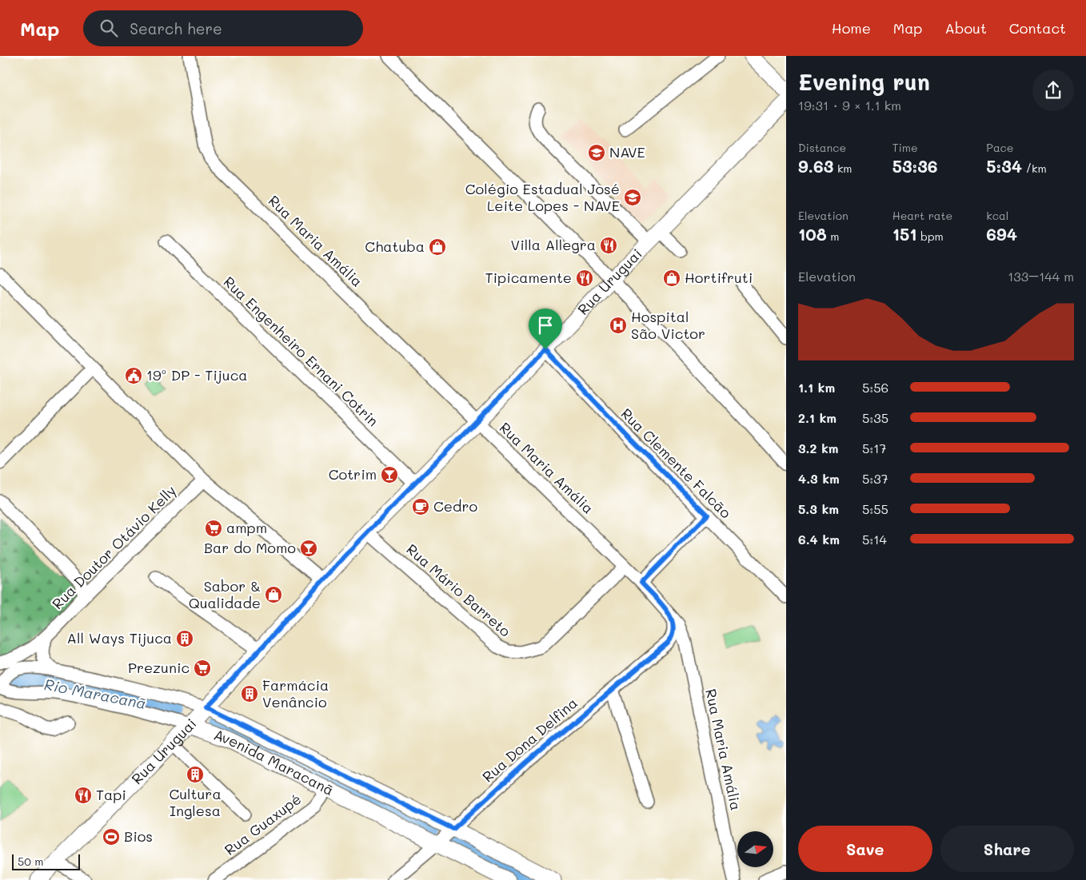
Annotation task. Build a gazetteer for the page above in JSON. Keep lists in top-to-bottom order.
{
  "streets": {
    "main road": ["Rua Uruguai", "Avenida Maracanã"],
    "street": [
      "Rua Maria Amália",
      "Rua Engenheiro Ernani Cotrin",
      "Rua Clemente Falcão",
      "Rua Doutor Otávio Kelly",
      "Rua Mário Barreto",
      "Rua Dona Delfina",
      "Rua Guaxupé"
    ]
  },
  "crossings": [
    ["Rua Maria Amália", "Rua Uruguai"],
    ["Rua Maria Amália", "Rua Mário Barreto"],
    ["Rua Maria Amália", "Rua Dona Delfina"],
    ["Rua Uruguai", "Rua Engenheiro Ernani Cotrin"],
    ["Rua Uruguai", "Rua Clemente Falcão"],
    ["Rua Uruguai", "Rua Mário Barreto"],
    ["Rua Uruguai", "Avenida Maracanã"],
    ["Rua Dona Delfina", "Avenida Maracanã"],
    ["Avenida Maracanã", "Rua Guaxupé"]
  ],
  "water": ["Rio Maracanã"],
  "places": {
    "school or university": ["NAVE", "Colégio Estadual José Leite Lopes - NAVE"],
    "restaurant": ["Villa Allegra", "Tipicamente", "Tapi"],
    "shop": ["Chatuba", "Hortifruti", "Sabor & Qualidade"],
    "hospital": ["Hospital São Victor"],
    "public building": ["19º DP - Tijuca"],
    "bar": ["Cotrim", "Bar do Momo"],
    "cafe": ["Cedro"],
    "supermarket": ["ampm", "Prezunic"],
    "building": ["All Ways Tijuca", "Farmácia Venâncio", "Cultura Inglesa"],
    "sports": ["Bios"]
  },
  "scale_bar": "50 m",
  "north": "right",
  "page": {
    "header": "Map",
    "search": "Search here",
    "nav": [
      "Home",
      "Map",
      "About",
      "Contact"
    ],
    "heading": ["Evening run", "19:31 · 9 × 1.1 km"],
    "stats": [
      ["Distance", "9.63 km"],
      ["Time", "53:36"],
      ["Pace", "5:34 /km"],
      ["Elevation", "108 m"],
      ["Heart rate", "151 bpm"],
      ["kcal", "694"]
    ],
    "chart": ["Elevation", "133–144 m"],
    "list": [
      {
        "name": "1.1 km",
        "note": "5:56"
      },
      {
        "name": "2.1 km",
        "note": "5:35"
      },
      {
        "name": "3.2 km",
        "note": "5:17"
      },
      {
        "name": "4.3 km",
        "note": "5:37"
      },
      {
        "name": "5.3 km",
        "note": "5:55"
      },
      {
        "name": "6.4 km",
        "note": "5:14"
      }
    ],
    "buttons": ["Save", "Share"],
    "scale": "50 m"
  }
}
